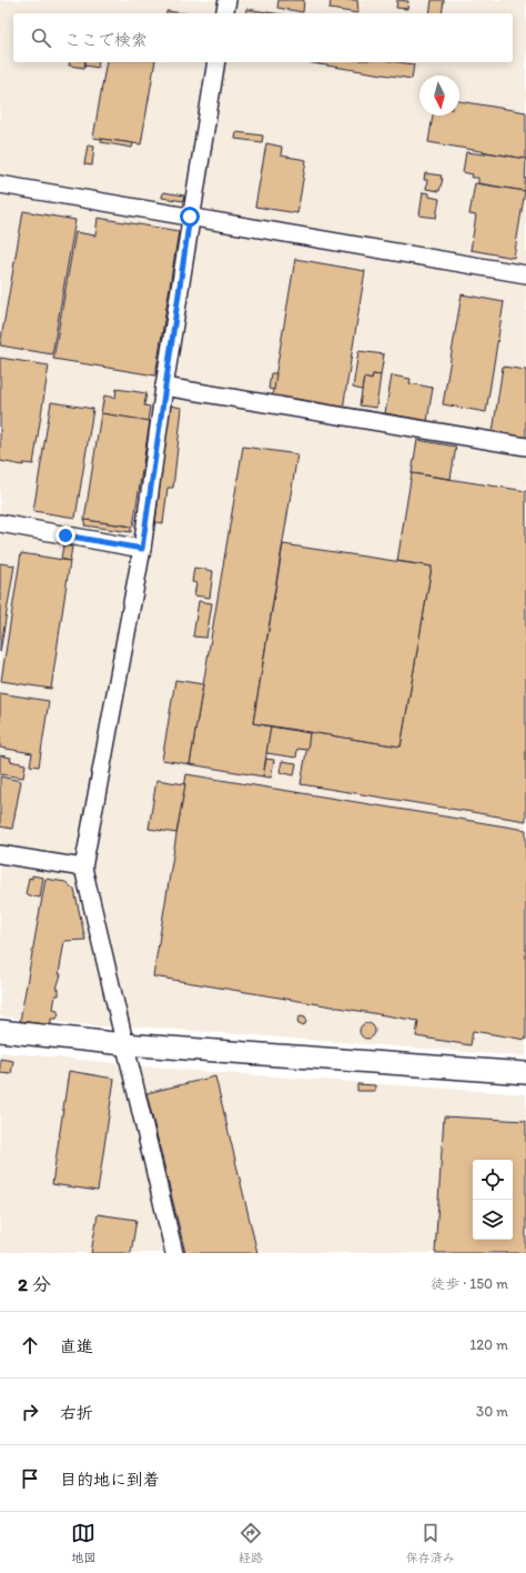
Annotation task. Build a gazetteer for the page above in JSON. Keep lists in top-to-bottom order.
{
  "north": "bottom",
  "page": {
    "search": "ここで検索",
    "heading": ["2 分", "徒歩 · 150 m"],
    "list": [
      ["直進", "120 m"],
      ["右折", "30 m"],
      "目的地に到着"
    ],
    "nav": ["地図", "経路", "保存済み"]
  }
}
